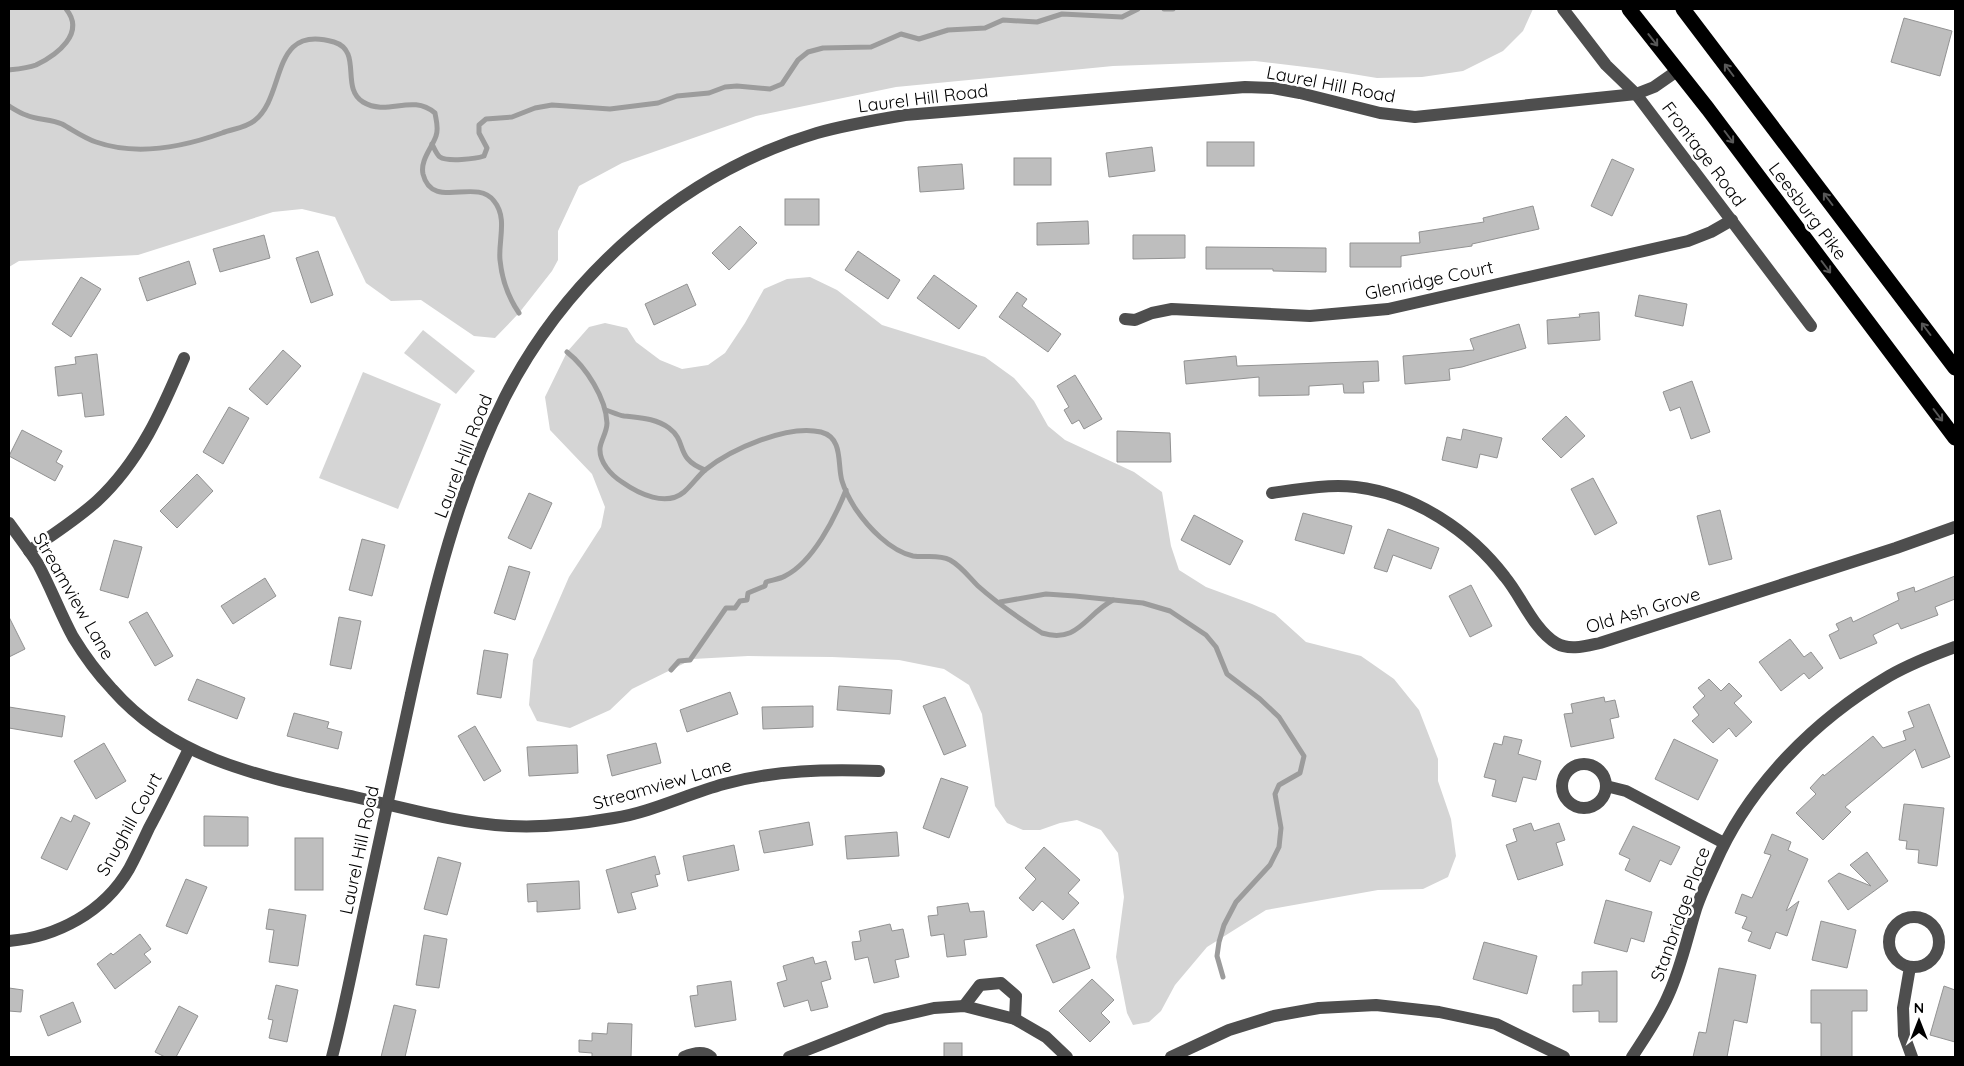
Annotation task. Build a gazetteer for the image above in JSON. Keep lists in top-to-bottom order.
{
  "streets": {
    "highway": ["Leesburg Pike"],
    "street": [
      "Laurel Hill Road",
      "Frontage Road",
      "Glenridge Court",
      "Streamview Lane",
      "Old Ash Grove",
      "Snughill Court",
      "Stanbridge Place"
    ]
  },
  "crossings": [
    ["Laurel Hill Road", "Frontage Road"],
    ["Laurel Hill Road", "Leesburg Pike"],
    ["Laurel Hill Road", "Streamview Lane"],
    ["Frontage Road", "Glenridge Court"],
    ["Streamview Lane", "Snughill Court"]
  ],
  "north": "top"
}
